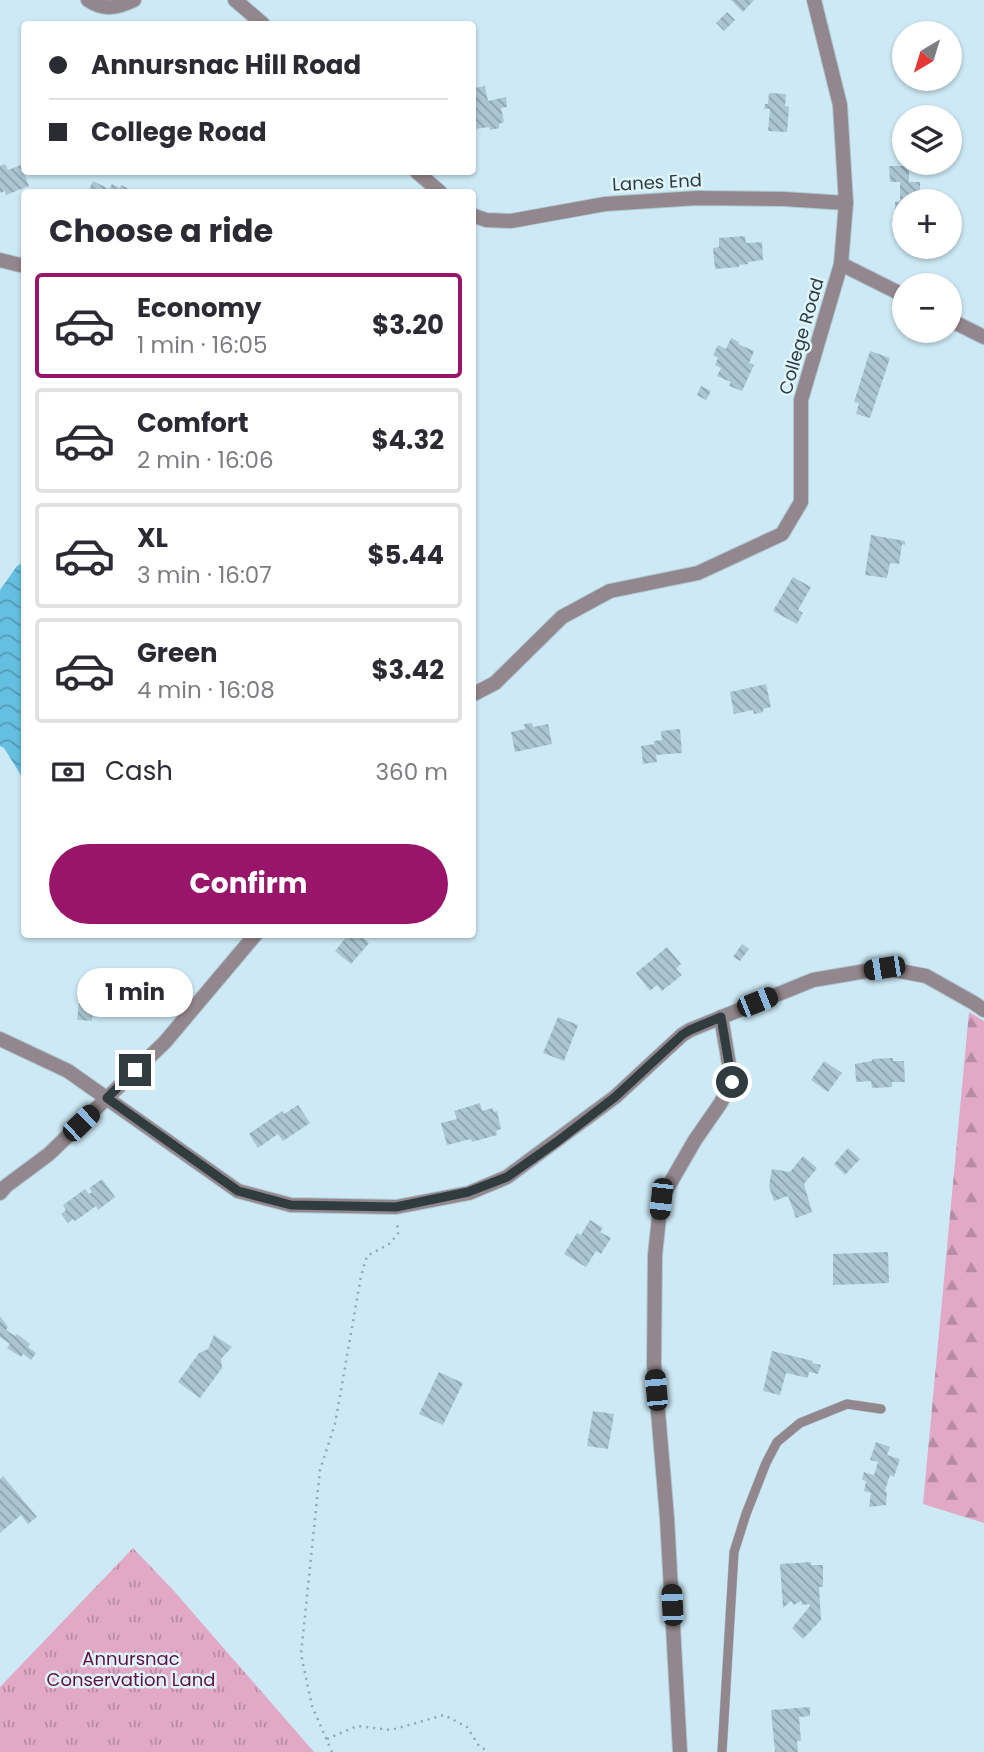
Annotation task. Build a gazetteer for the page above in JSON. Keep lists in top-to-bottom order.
{
  "streets": {
    "street": ["Lanes End", "College Road"]
  },
  "crossings": [
    ["Lanes End", "College Road"]
  ],
  "parks": ["Annursnac Conservation Land"],
  "north": "bottom left",
  "page": {
    "map_buttons": ["+", "−"],
    "banner": ["Annursnac Hill Road", "College Road"],
    "heading": "Choose a ride",
    "list": [
      {
        "name": "Economy",
        "note": "1 min · 16:05",
        "value": "$3.20"
      },
      {
        "name": "Comfort",
        "note": "2 min · 16:06",
        "value": "$4.32"
      },
      {
        "name": "XL",
        "note": "3 min · 16:07",
        "value": "$5.44"
      },
      {
        "name": "Green",
        "note": "4 min · 16:08",
        "value": "$3.42"
      }
    ],
    "pay": ["Cash", "360 m"],
    "buttons": "Confirm",
    "bubble": "1 min"
  }
}
